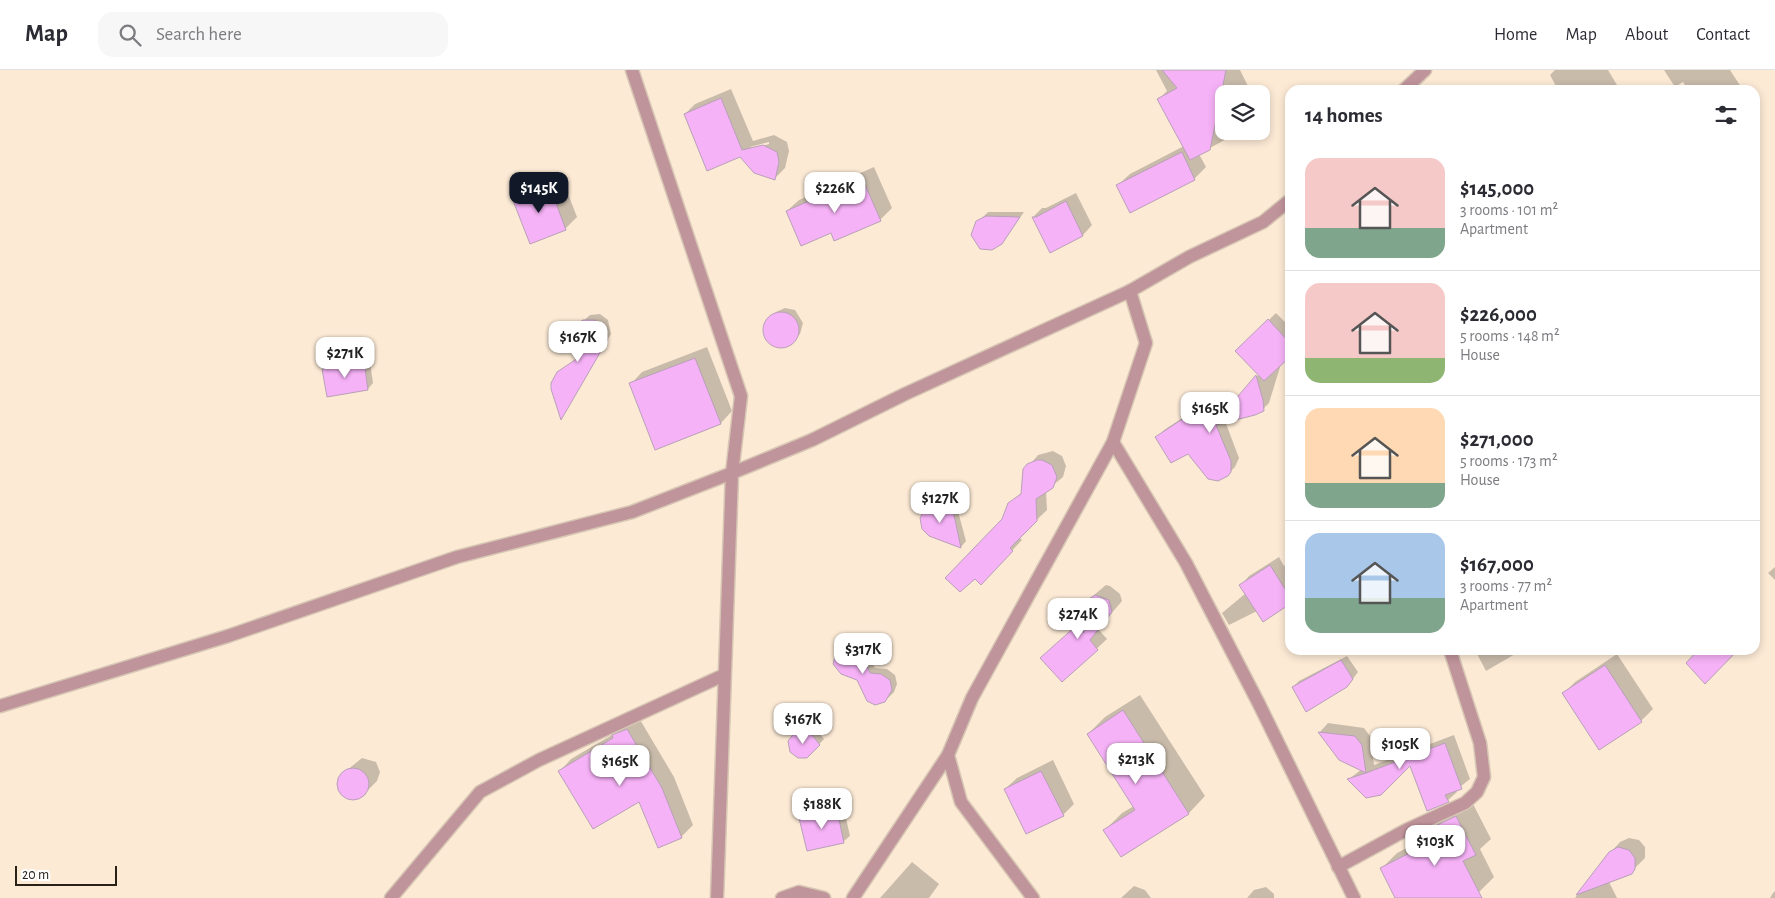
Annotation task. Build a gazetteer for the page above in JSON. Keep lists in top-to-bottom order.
{
  "scale_bar": "20 m",
  "page": {
    "header": "Map",
    "search": "Search here",
    "nav": [
      "Home",
      "Map",
      "About",
      "Contact"
    ],
    "heading": "14 homes",
    "list": [
      {
        "name": "$145,000",
        "note": "3 rooms · 101 m² · Apartment"
      },
      {
        "name": "$226,000",
        "note": "5 rooms · 148 m² · House"
      },
      {
        "name": "$271,000",
        "note": "5 rooms · 173 m² · House"
      },
      {
        "name": "$167,000",
        "note": "3 rooms · 77 m² · Apartment"
      }
    ],
    "price": [
      "$145K",
      "$226K",
      "$167K",
      "$271K",
      "$165K",
      "$127K",
      "$274K",
      "$317K",
      "$167K",
      "$105K",
      "$213K",
      "$165K",
      "$188K",
      "$103K"
    ],
    "scale": "20 m"
  }
}
